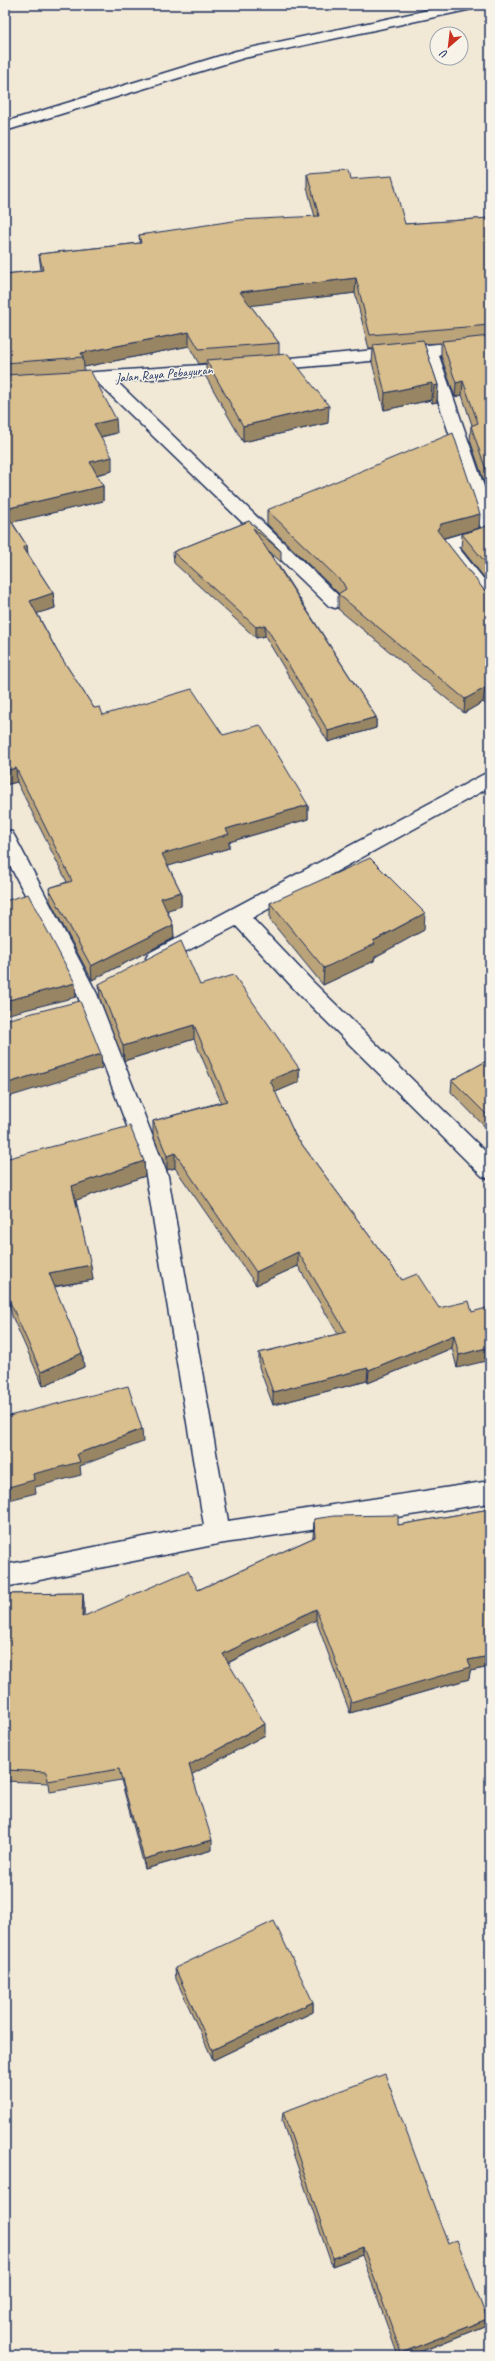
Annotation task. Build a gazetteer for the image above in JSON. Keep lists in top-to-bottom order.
{
  "streets": {
    "street": ["Jalan Raya Pebayuran"]
  },
  "north": "bottom left"
}
